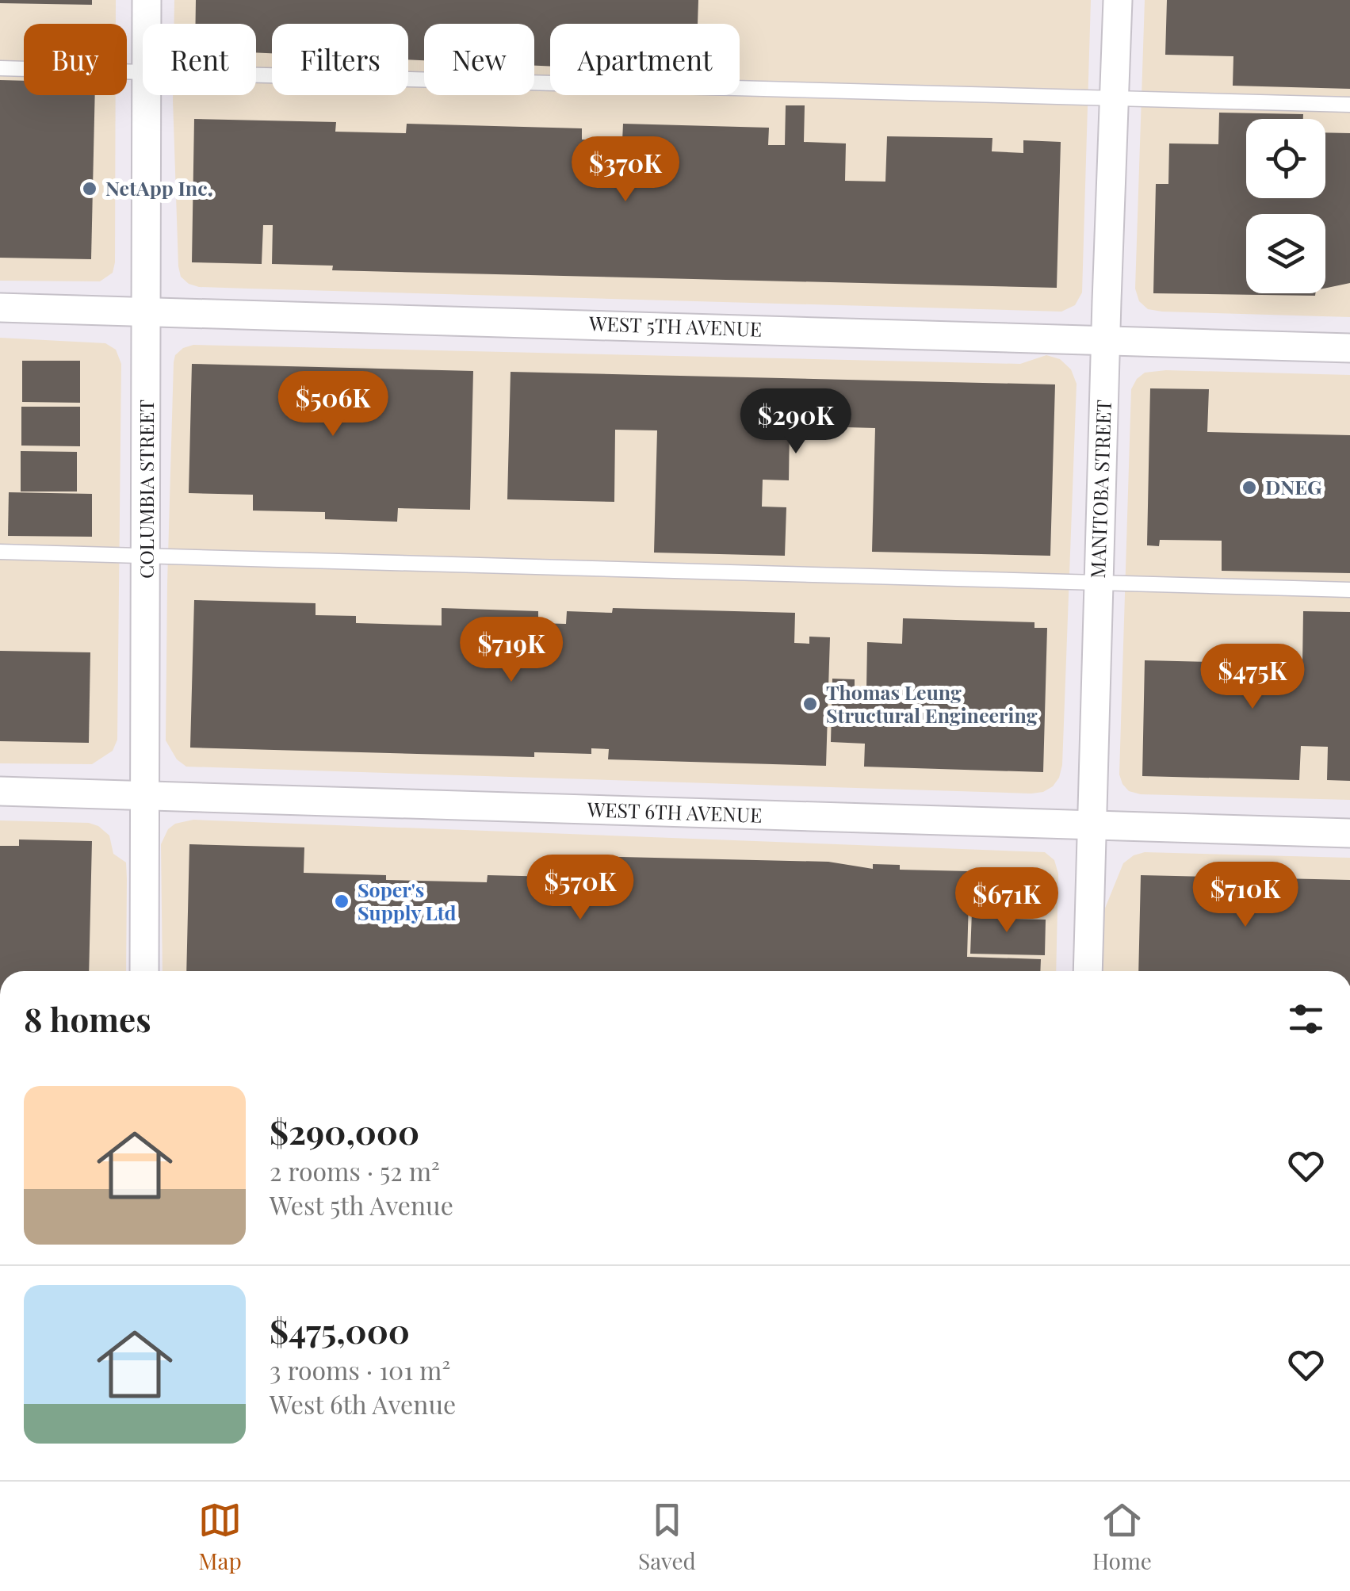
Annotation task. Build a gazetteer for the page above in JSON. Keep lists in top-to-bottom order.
{
  "streets": {
    "street": [
      "WEST 5TH AVENUE",
      "COLUMBIA STREET",
      "MANITOBA STREET",
      "WEST 6TH AVENUE"
    ]
  },
  "crossings": [
    ["WEST 5TH AVENUE", "COLUMBIA STREET"],
    ["WEST 5TH AVENUE", "MANITOBA STREET"],
    ["COLUMBIA STREET", "WEST 6TH AVENUE"],
    ["MANITOBA STREET", "WEST 6TH AVENUE"]
  ],
  "places": [
    "NetApp Inc.",
    "DNEG",
    "Thomas Leung Structural Engineering",
    "Soper's Supply Ltd"
  ],
  "page": {
    "chip": [
      "Buy",
      "Rent",
      "Filters",
      "New",
      "Apartment"
    ],
    "price": [
      "$370K",
      "$506K",
      "$290K",
      "$719K",
      "$475K",
      "$570K",
      "$710K",
      "$671K"
    ],
    "heading": "8 homes",
    "list": [
      {
        "name": "$290,000",
        "note": "2 rooms · 52 m² · West 5th Avenue"
      },
      {
        "name": "$475,000",
        "note": "3 rooms · 101 m² · West 6th Avenue"
      }
    ],
    "tabs": ["Map", "Saved", "Home"]
  }
}
